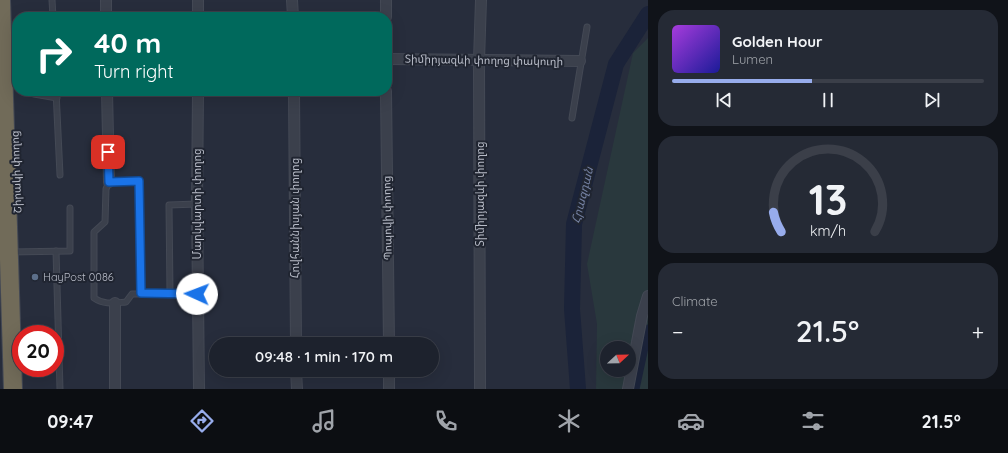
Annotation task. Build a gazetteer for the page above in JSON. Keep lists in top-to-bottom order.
{
  "streets": {
    "highway": ["Շիրակի փողոց"],
    "street": [
      "Տիմիրյազևի փողոց փակուղի",
      "Տիմիրյազևի փողոց",
      "Մարկվարտի փողոց",
      "Հովհաննիսյան փողոց",
      "Պոպովի փողոց"
    ]
  },
  "crossings": [
    ["Տիմիրյազևի փողոց փակուղի", "Տիմիրյազևի փողոց"]
  ],
  "water": ["Հրազդան"],
  "places": ["HayPost 0086"],
  "north": "right",
  "page": {
    "turn": ["40 m", "Turn right"],
    "song": ["Golden Hour", "Lumen"],
    "tile": "Climate",
    "heat": ["−", "21.5°", "+"],
    "limit": "20",
    "trip": "09:48 · 1 min · 170 m",
    "tabs": ["09:47", "21.5°"],
    "gauge": ["13", "km/h"]
  }
}
